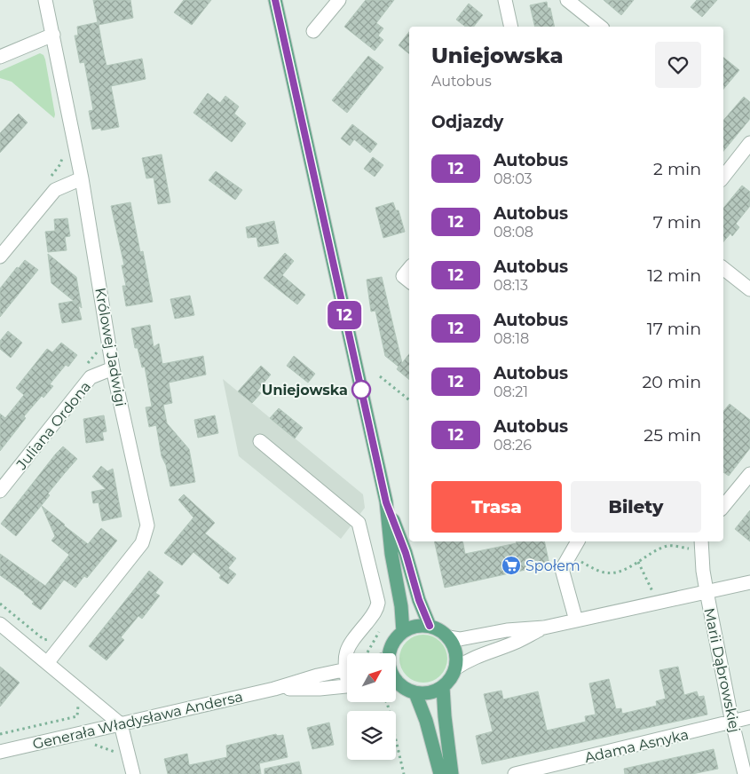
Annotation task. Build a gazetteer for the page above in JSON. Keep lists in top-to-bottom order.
{
  "streets": {
    "street": [
      "Królowej Jadwigi",
      "Juliana Ordona",
      "Marii Dąbrowskiej",
      "Generała Władysława Andersa",
      "Adama Asnyka"
    ]
  },
  "crossings": [
    ["Królowej Jadwigi", "Juliana Ordona"],
    ["Marii Dąbrowskiej", "Adama Asnyka"]
  ],
  "places": {
    "other": ["Uniejowska"],
    "supermarket": ["Społem"]
  },
  "lines": ["bus line 12"],
  "north": "top right",
  "page": {
    "on_map": "12",
    "heading": [
      ["Uniejowska", "Autobus"],
      "Odjazdy"
    ],
    "list": [
      {
        "mark": "12",
        "name": "Autobus",
        "note": "08:03",
        "value": "2 min"
      },
      {
        "mark": "12",
        "name": "Autobus",
        "note": "08:08",
        "value": "7 min"
      },
      {
        "mark": "12",
        "name": "Autobus",
        "note": "08:13",
        "value": "12 min"
      },
      {
        "mark": "12",
        "name": "Autobus",
        "note": "08:18",
        "value": "17 min"
      },
      {
        "mark": "12",
        "name": "Autobus",
        "note": "08:21",
        "value": "20 min"
      },
      {
        "mark": "12",
        "name": "Autobus",
        "note": "08:26",
        "value": "25 min"
      }
    ],
    "buttons": ["Trasa", "Bilety"]
  }
}
